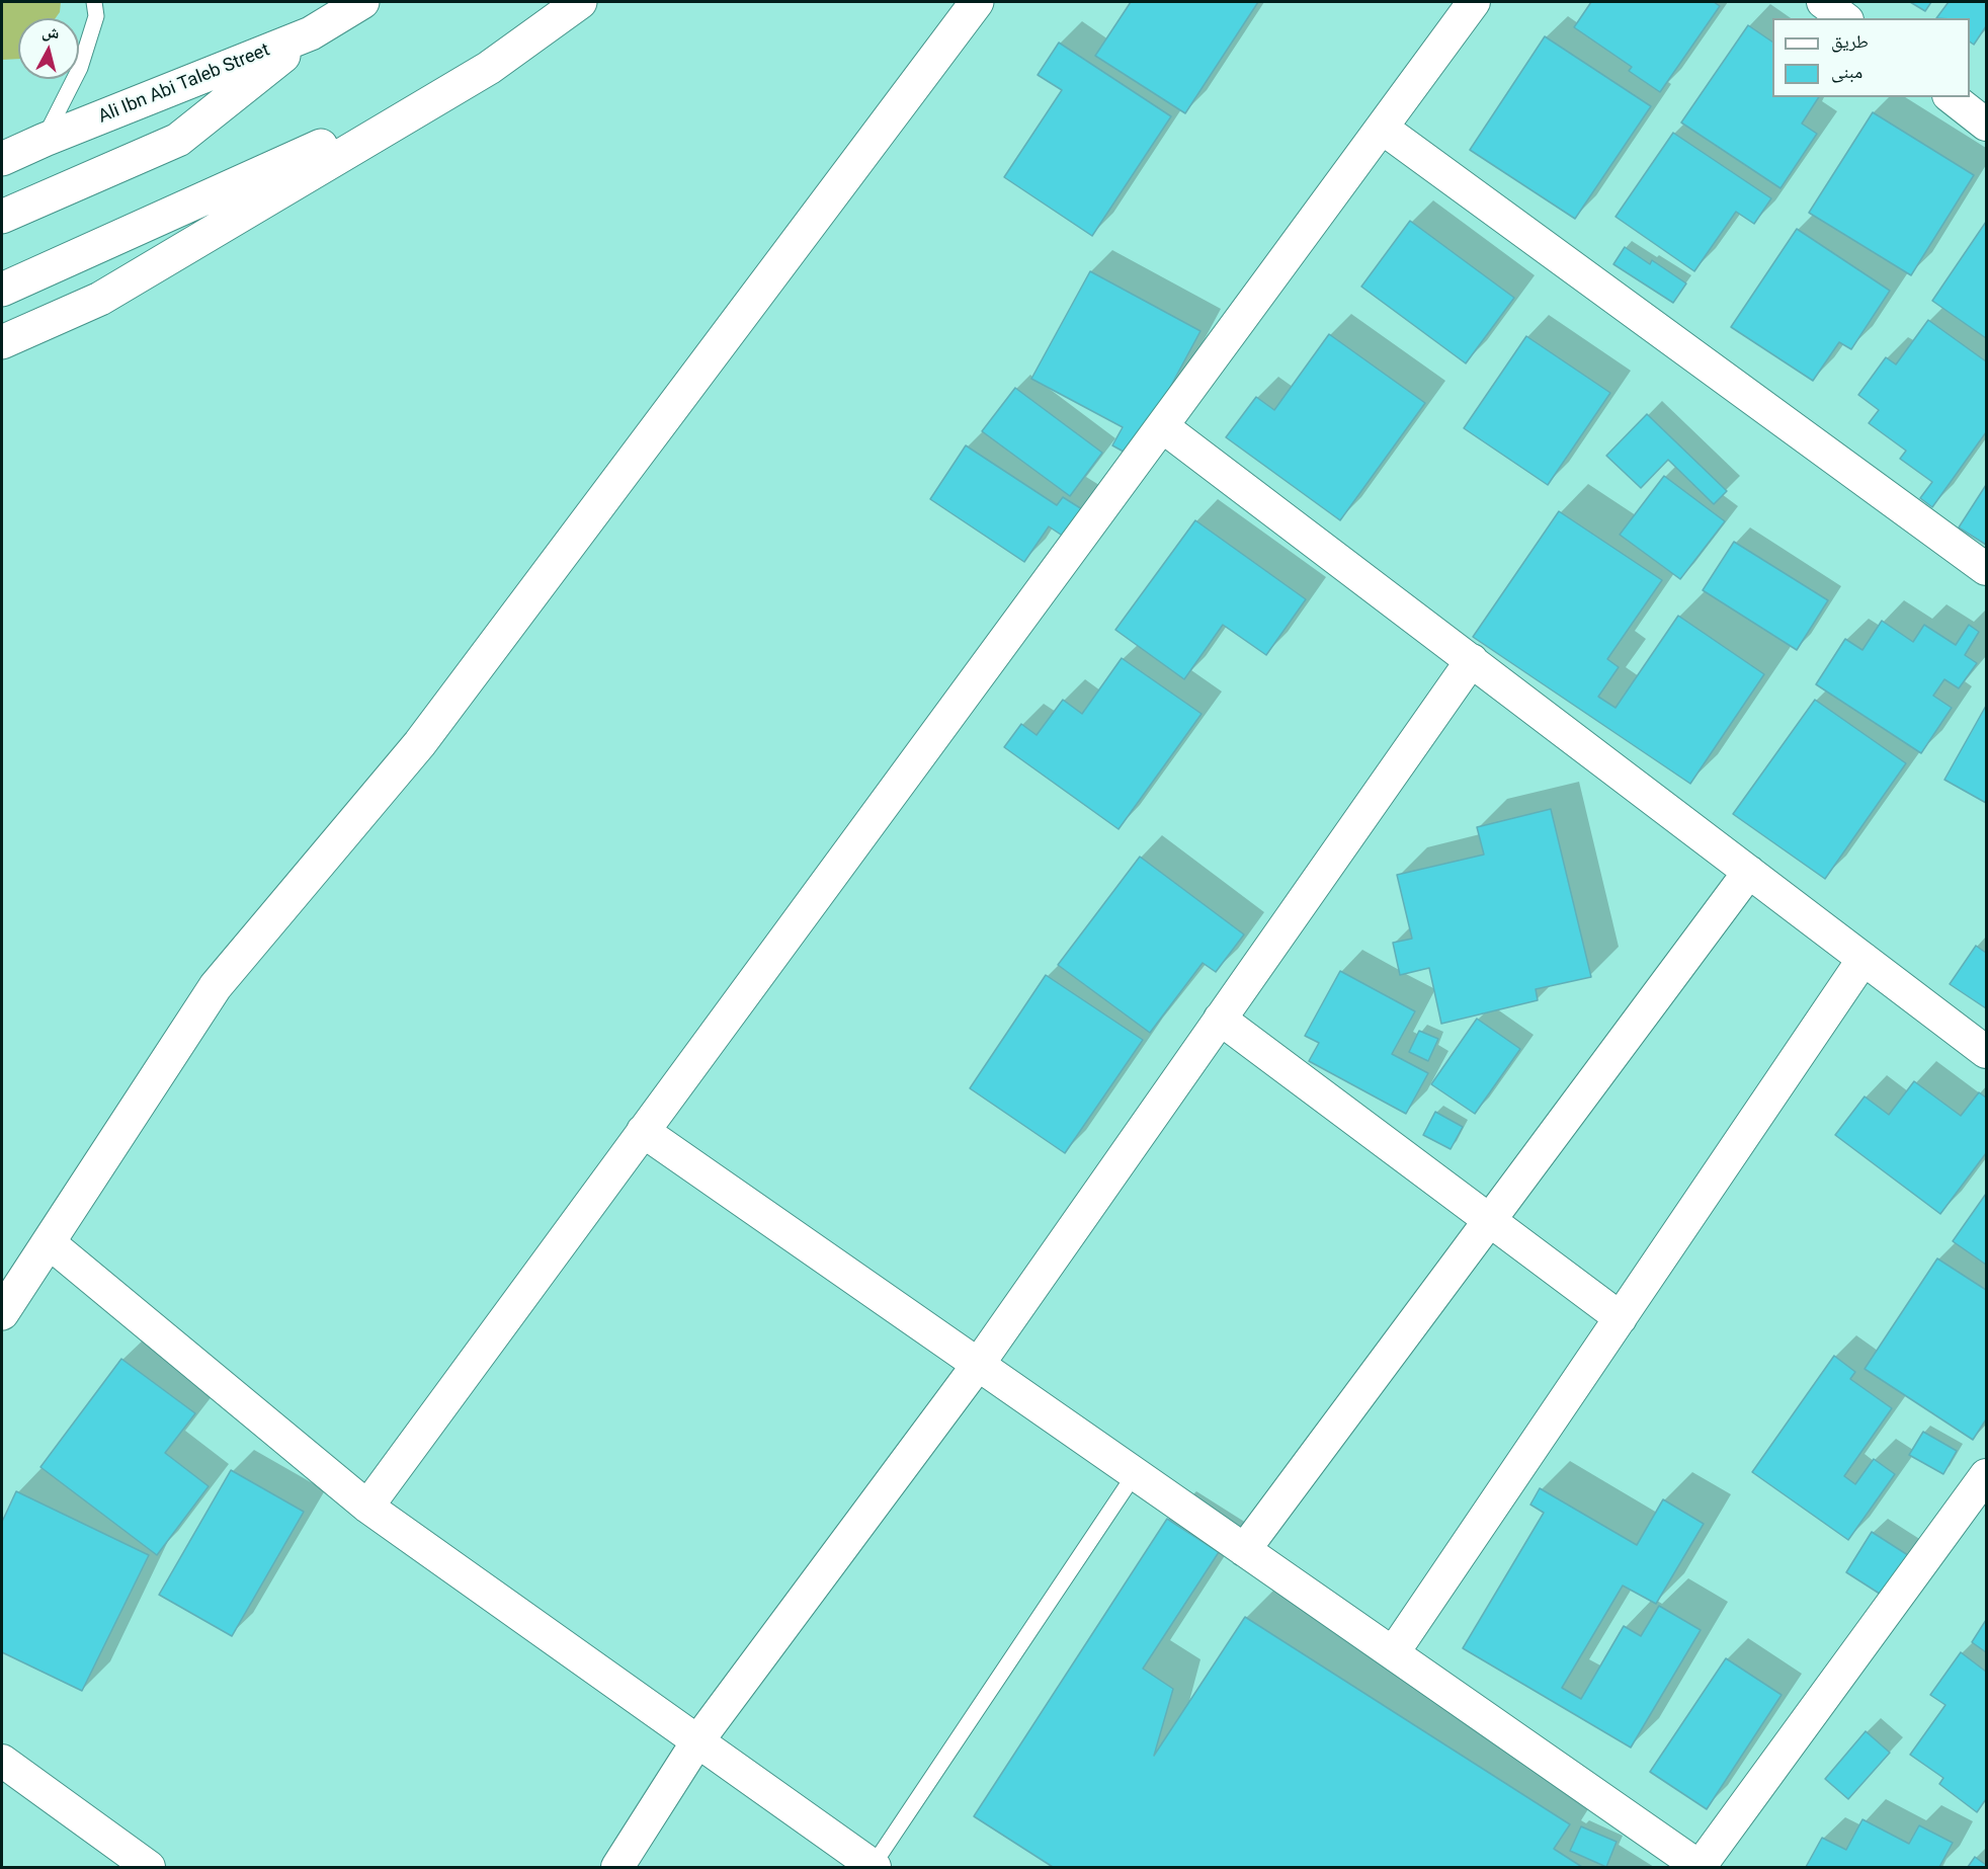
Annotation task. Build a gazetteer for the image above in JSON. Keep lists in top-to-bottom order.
{
  "streets": {
    "street": ["Ali Ibn Abi Taleb Street"]
  },
  "legend": ["طريق", "مبنى"],
  "north": "top"
}
